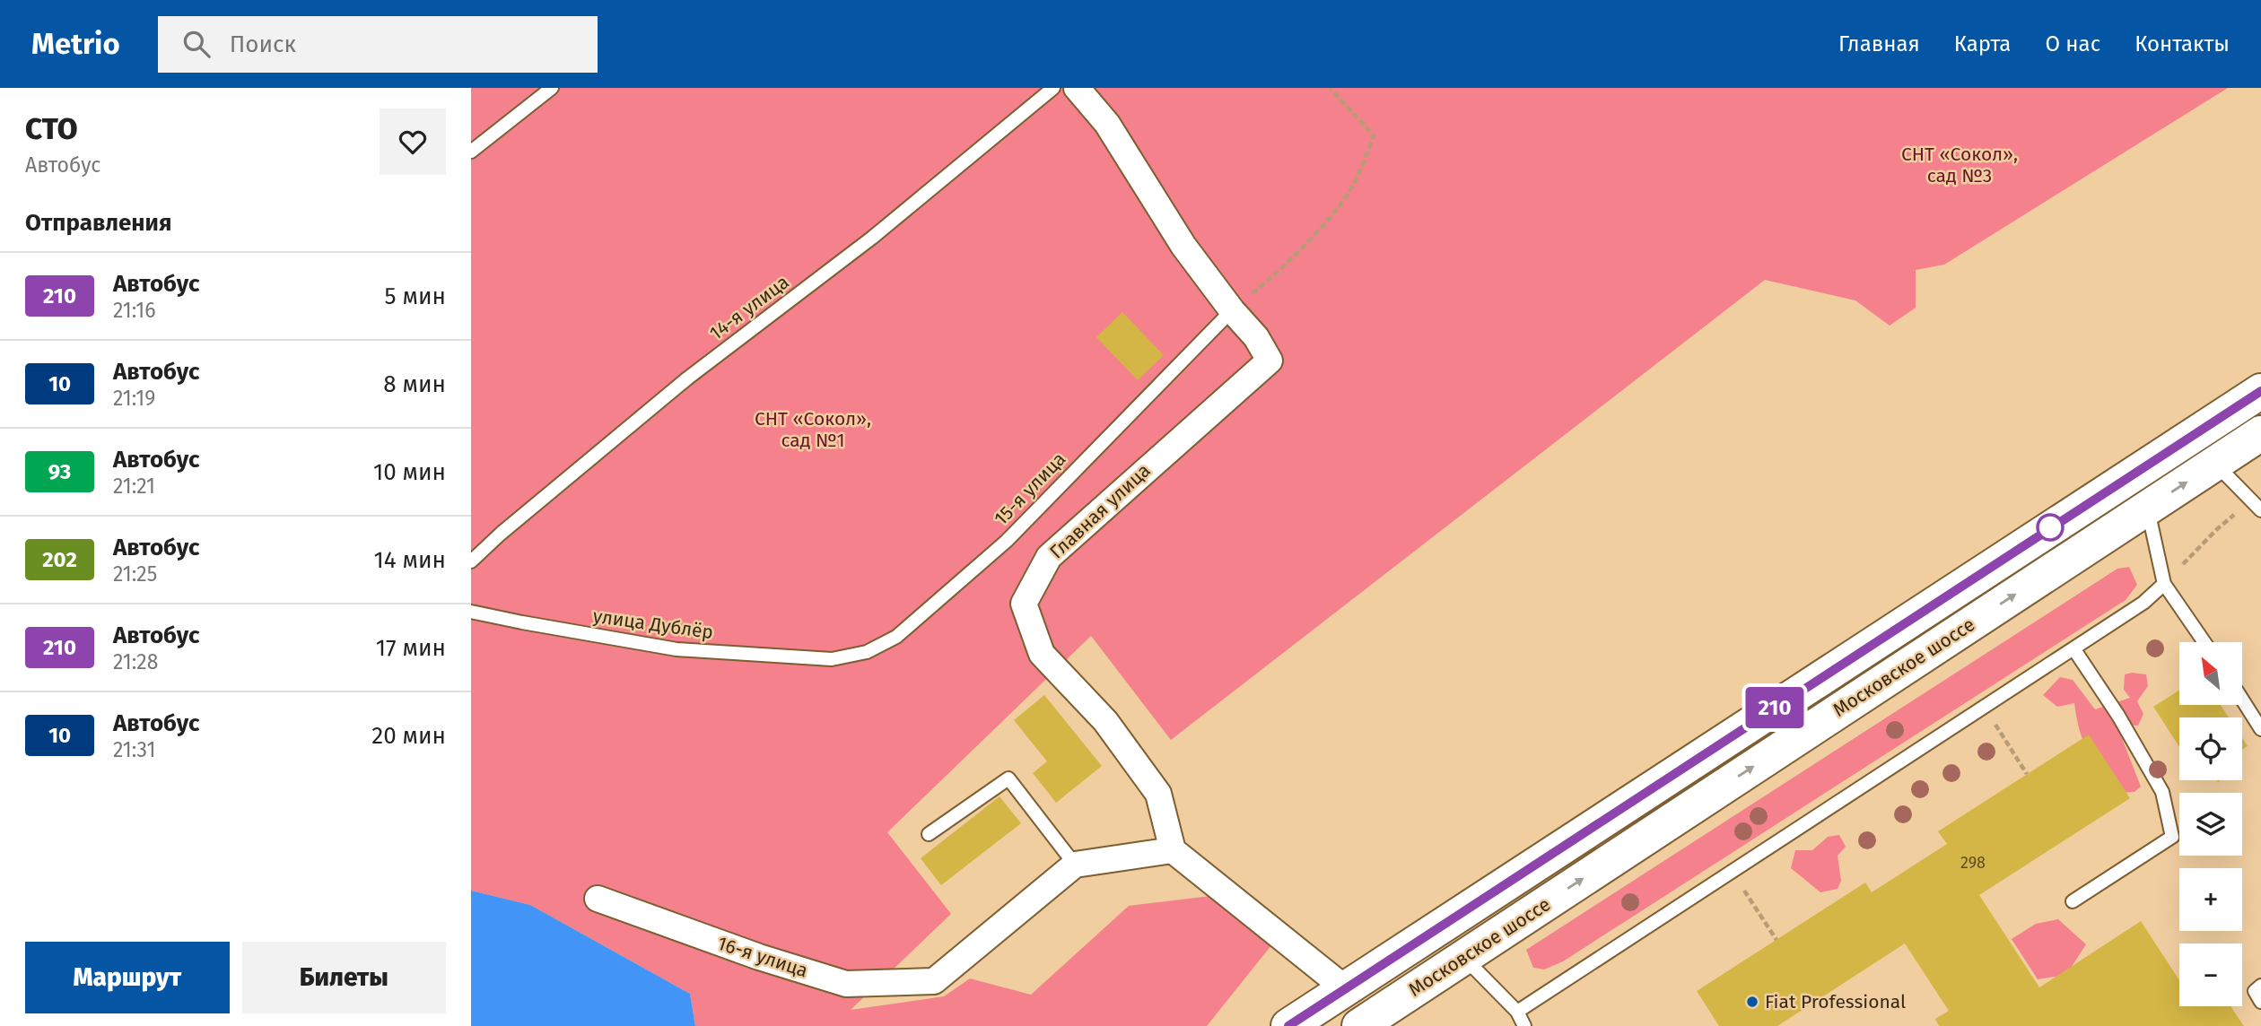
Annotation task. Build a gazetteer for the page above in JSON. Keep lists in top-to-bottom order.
{
  "streets": {
    "main road": ["Московское шоссе"],
    "street": ["Главная улица", "16-я улица"],
    "lane": ["14-я улица", "15-я улица", "улица Дублёр"]
  },
  "crossings": [
    ["15-я улица", "Главная улица"],
    ["15-я улица", "улица Дублёр"]
  ],
  "parks": ["СНТ «Сокол», сад №3", "СНТ «Сокол», сад №1"],
  "places": ["Fiat Professional"],
  "lines": ["bus line 210"],
  "house_numbers": ["298"],
  "north": "top left",
  "page": {
    "header": "Metrio",
    "search": "Поиск",
    "nav": [
      "Главная",
      "Карта",
      "О нас",
      "Контакты"
    ],
    "heading": [
      ["СТО", "Автобус"],
      "Отправления"
    ],
    "on_map": "210",
    "list": [
      {
        "mark": "210",
        "name": "Автобус",
        "note": "21:16",
        "value": "5 мин"
      },
      {
        "mark": "10",
        "name": "Автобус",
        "note": "21:19",
        "value": "8 мин"
      },
      {
        "mark": "93",
        "name": "Автобус",
        "note": "21:21",
        "value": "10 мин"
      },
      {
        "mark": "202",
        "name": "Автобус",
        "note": "21:25",
        "value": "14 мин"
      },
      {
        "mark": "210",
        "name": "Автобус",
        "note": "21:28",
        "value": "17 мин"
      },
      {
        "mark": "10",
        "name": "Автобус",
        "note": "21:31",
        "value": "20 мин"
      }
    ],
    "map_buttons": ["+", "−"],
    "buttons": ["Маршрут", "Билеты"]
  }
}
